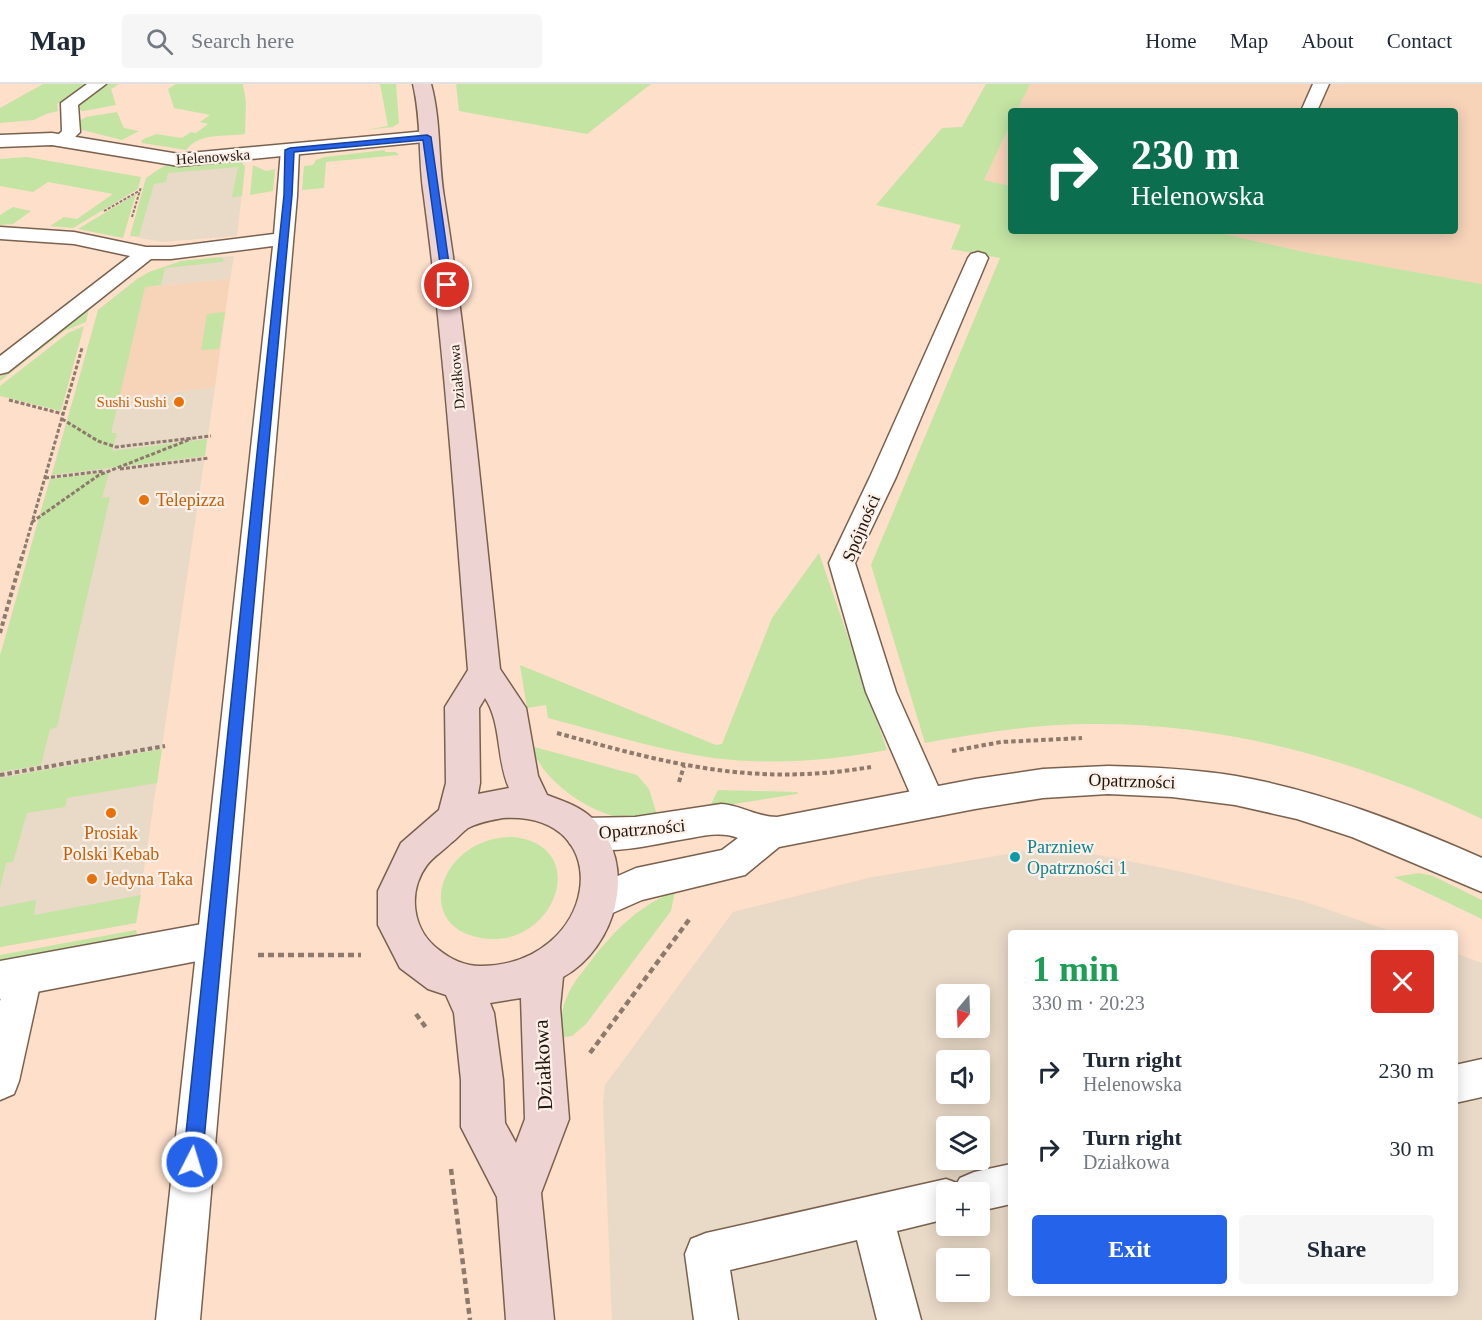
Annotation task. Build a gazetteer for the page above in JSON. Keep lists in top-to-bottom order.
{
  "streets": {
    "street": ["Helenowska", "Działkowa", "Opatrzności"],
    "lane": ["Spójności"]
  },
  "crossings": [
    ["Helenowska", "Działkowa"],
    ["Działkowa", "Opatrzności"],
    ["Spójności", "Opatrzności"]
  ],
  "places": [
    "Sushi Sushi",
    "Telepizza",
    "Prosiak Polski Kebab",
    "Parzniew Opatrzności 1",
    "Jedyna Taka"
  ],
  "north": "bottom",
  "page": {
    "header": "Map",
    "search": "Search here",
    "nav": [
      "Home",
      "Map",
      "About",
      "Contact"
    ],
    "turn": ["230 m", "Helenowska"],
    "heading": ["1 min", "330 m · 20:23"],
    "map_buttons": ["+", "−"],
    "list": [
      {
        "name": "Turn right",
        "note": "Helenowska",
        "value": "230 m"
      },
      {
        "name": "Turn right",
        "note": "Działkowa",
        "value": "30 m"
      }
    ],
    "buttons": ["Exit", "Share"]
  }
}
